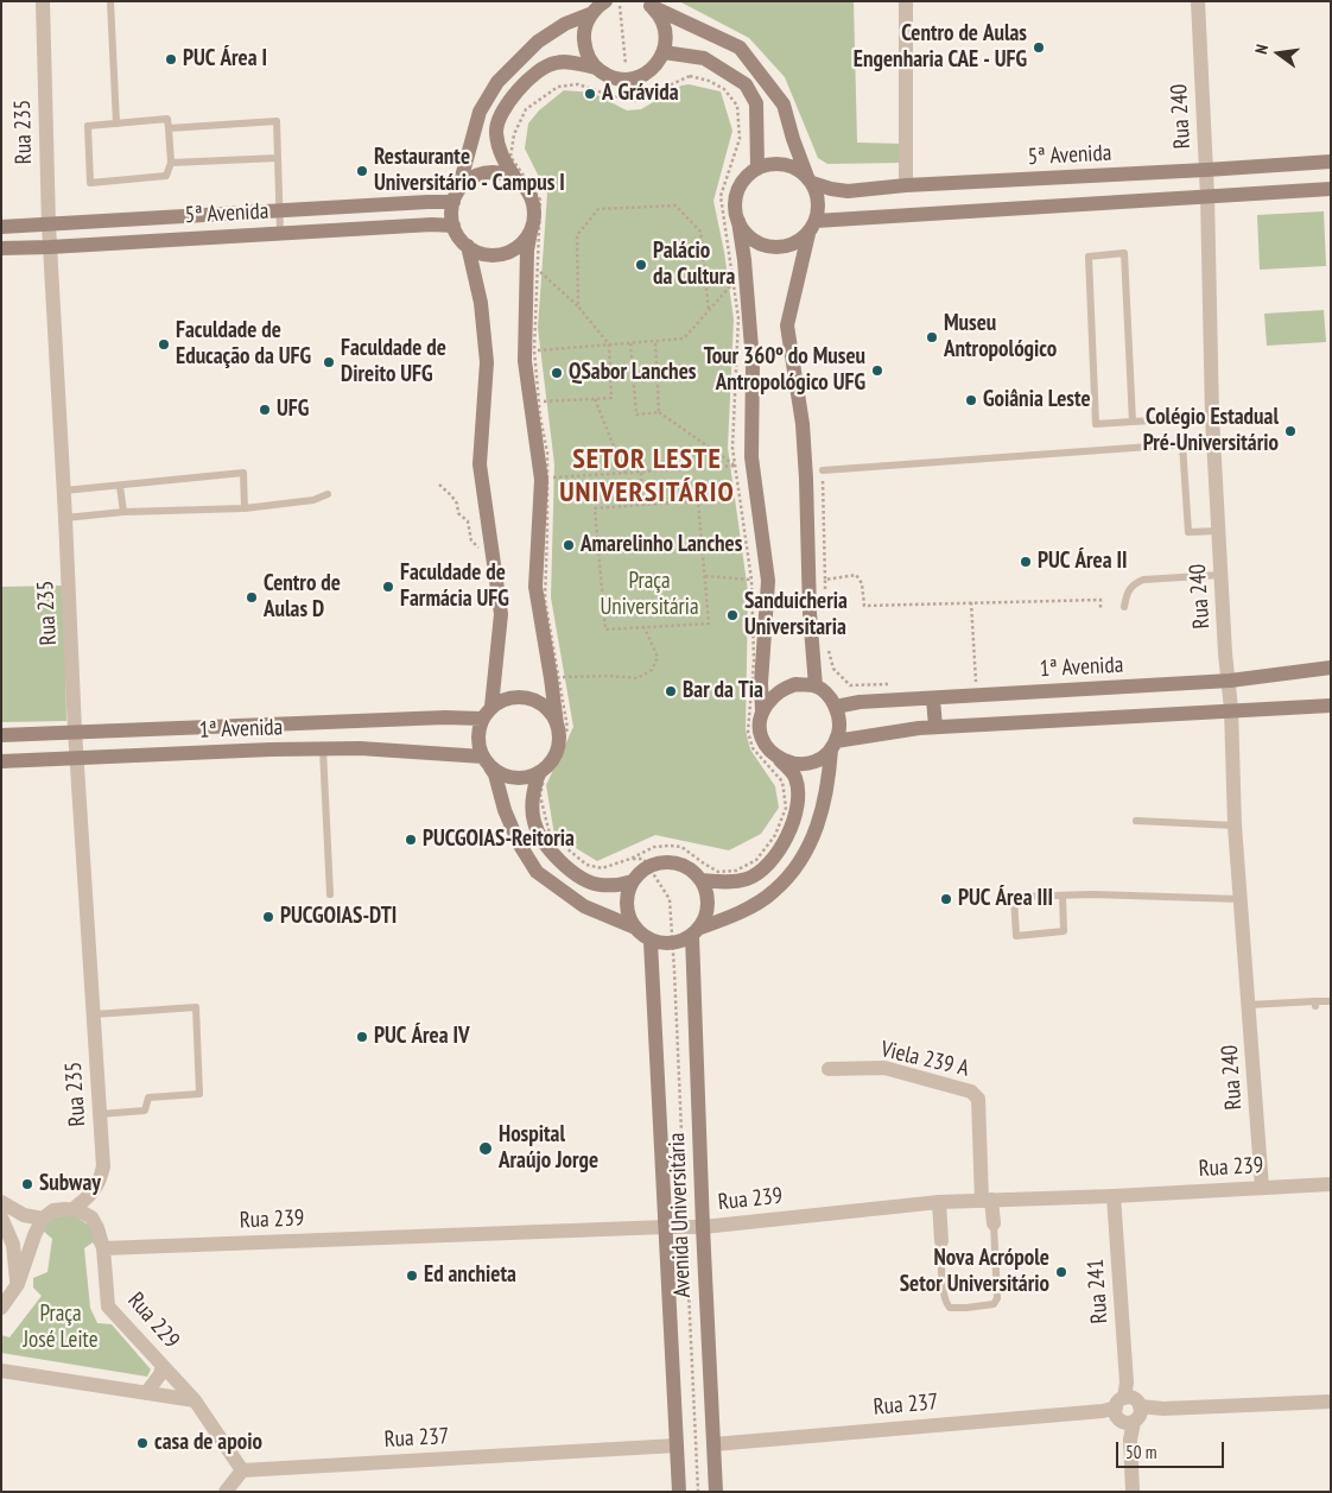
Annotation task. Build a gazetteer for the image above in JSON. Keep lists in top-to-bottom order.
{
  "streets": {
    "main road": ["5ª Avenida", "1ª Avenida", "Avenida Universitária"],
    "street": [
      "Rua 240",
      "Rua 235",
      "Viela 239 A",
      "Rua 239",
      "Rua 241",
      "Rua 229",
      "Rua 237"
    ]
  },
  "crossings": [
    ["Rua 240", "5ª Avenida"],
    ["Rua 240", "1ª Avenida"],
    ["Rua 240", "Rua 239"],
    ["Rua 235", "5ª Avenida"],
    ["Rua 235", "1ª Avenida"],
    ["Rua 235", "Rua 229"],
    ["Viela 239 A", "Rua 239"],
    ["Rua 239", "Avenida Universitária"],
    ["Rua 239", "Rua 241"],
    ["Rua 239", "Rua 229"],
    ["Avenida Universitária", "Rua 237"],
    ["Rua 241", "Rua 237"]
  ],
  "districts": ["SETOR LESTE UNIVERSITÁRIO"],
  "parks": ["Praça Universitária", "Praça José Leite"],
  "places": [
    "Centro de Aulas Engenharia CAE - UFG",
    "PUC Área I",
    "A Grávida",
    "Restaurante Universitário - Campus I",
    "Palácio da Cultura",
    "Museu Antropológico",
    "Faculdade de Educação da UFG",
    "Faculdade de Direito UFG",
    "Tour 360º do Museu Antropológico UFG",
    "QSabor Lanches",
    "Goiânia Leste",
    "UFG",
    "Colégio Estadual Pré-Universitário",
    "Amarelinho Lanches",
    "PUC Área II",
    "Faculdade de Farmácia UFG",
    "Centro de Aulas D",
    "Sanduicheria Universitaria",
    "Bar da Tia",
    "PUCGOIAS-Reitoria",
    "PUC Área III",
    "PUCGOIAS-DTI",
    "PUC Área IV",
    "Hospital Araújo Jorge",
    "Subway",
    "Nova Acrópole Setor Universitário",
    "Ed anchieta",
    "casa de apoio"
  ],
  "scale_bar": "50 m",
  "north": "left"
}
